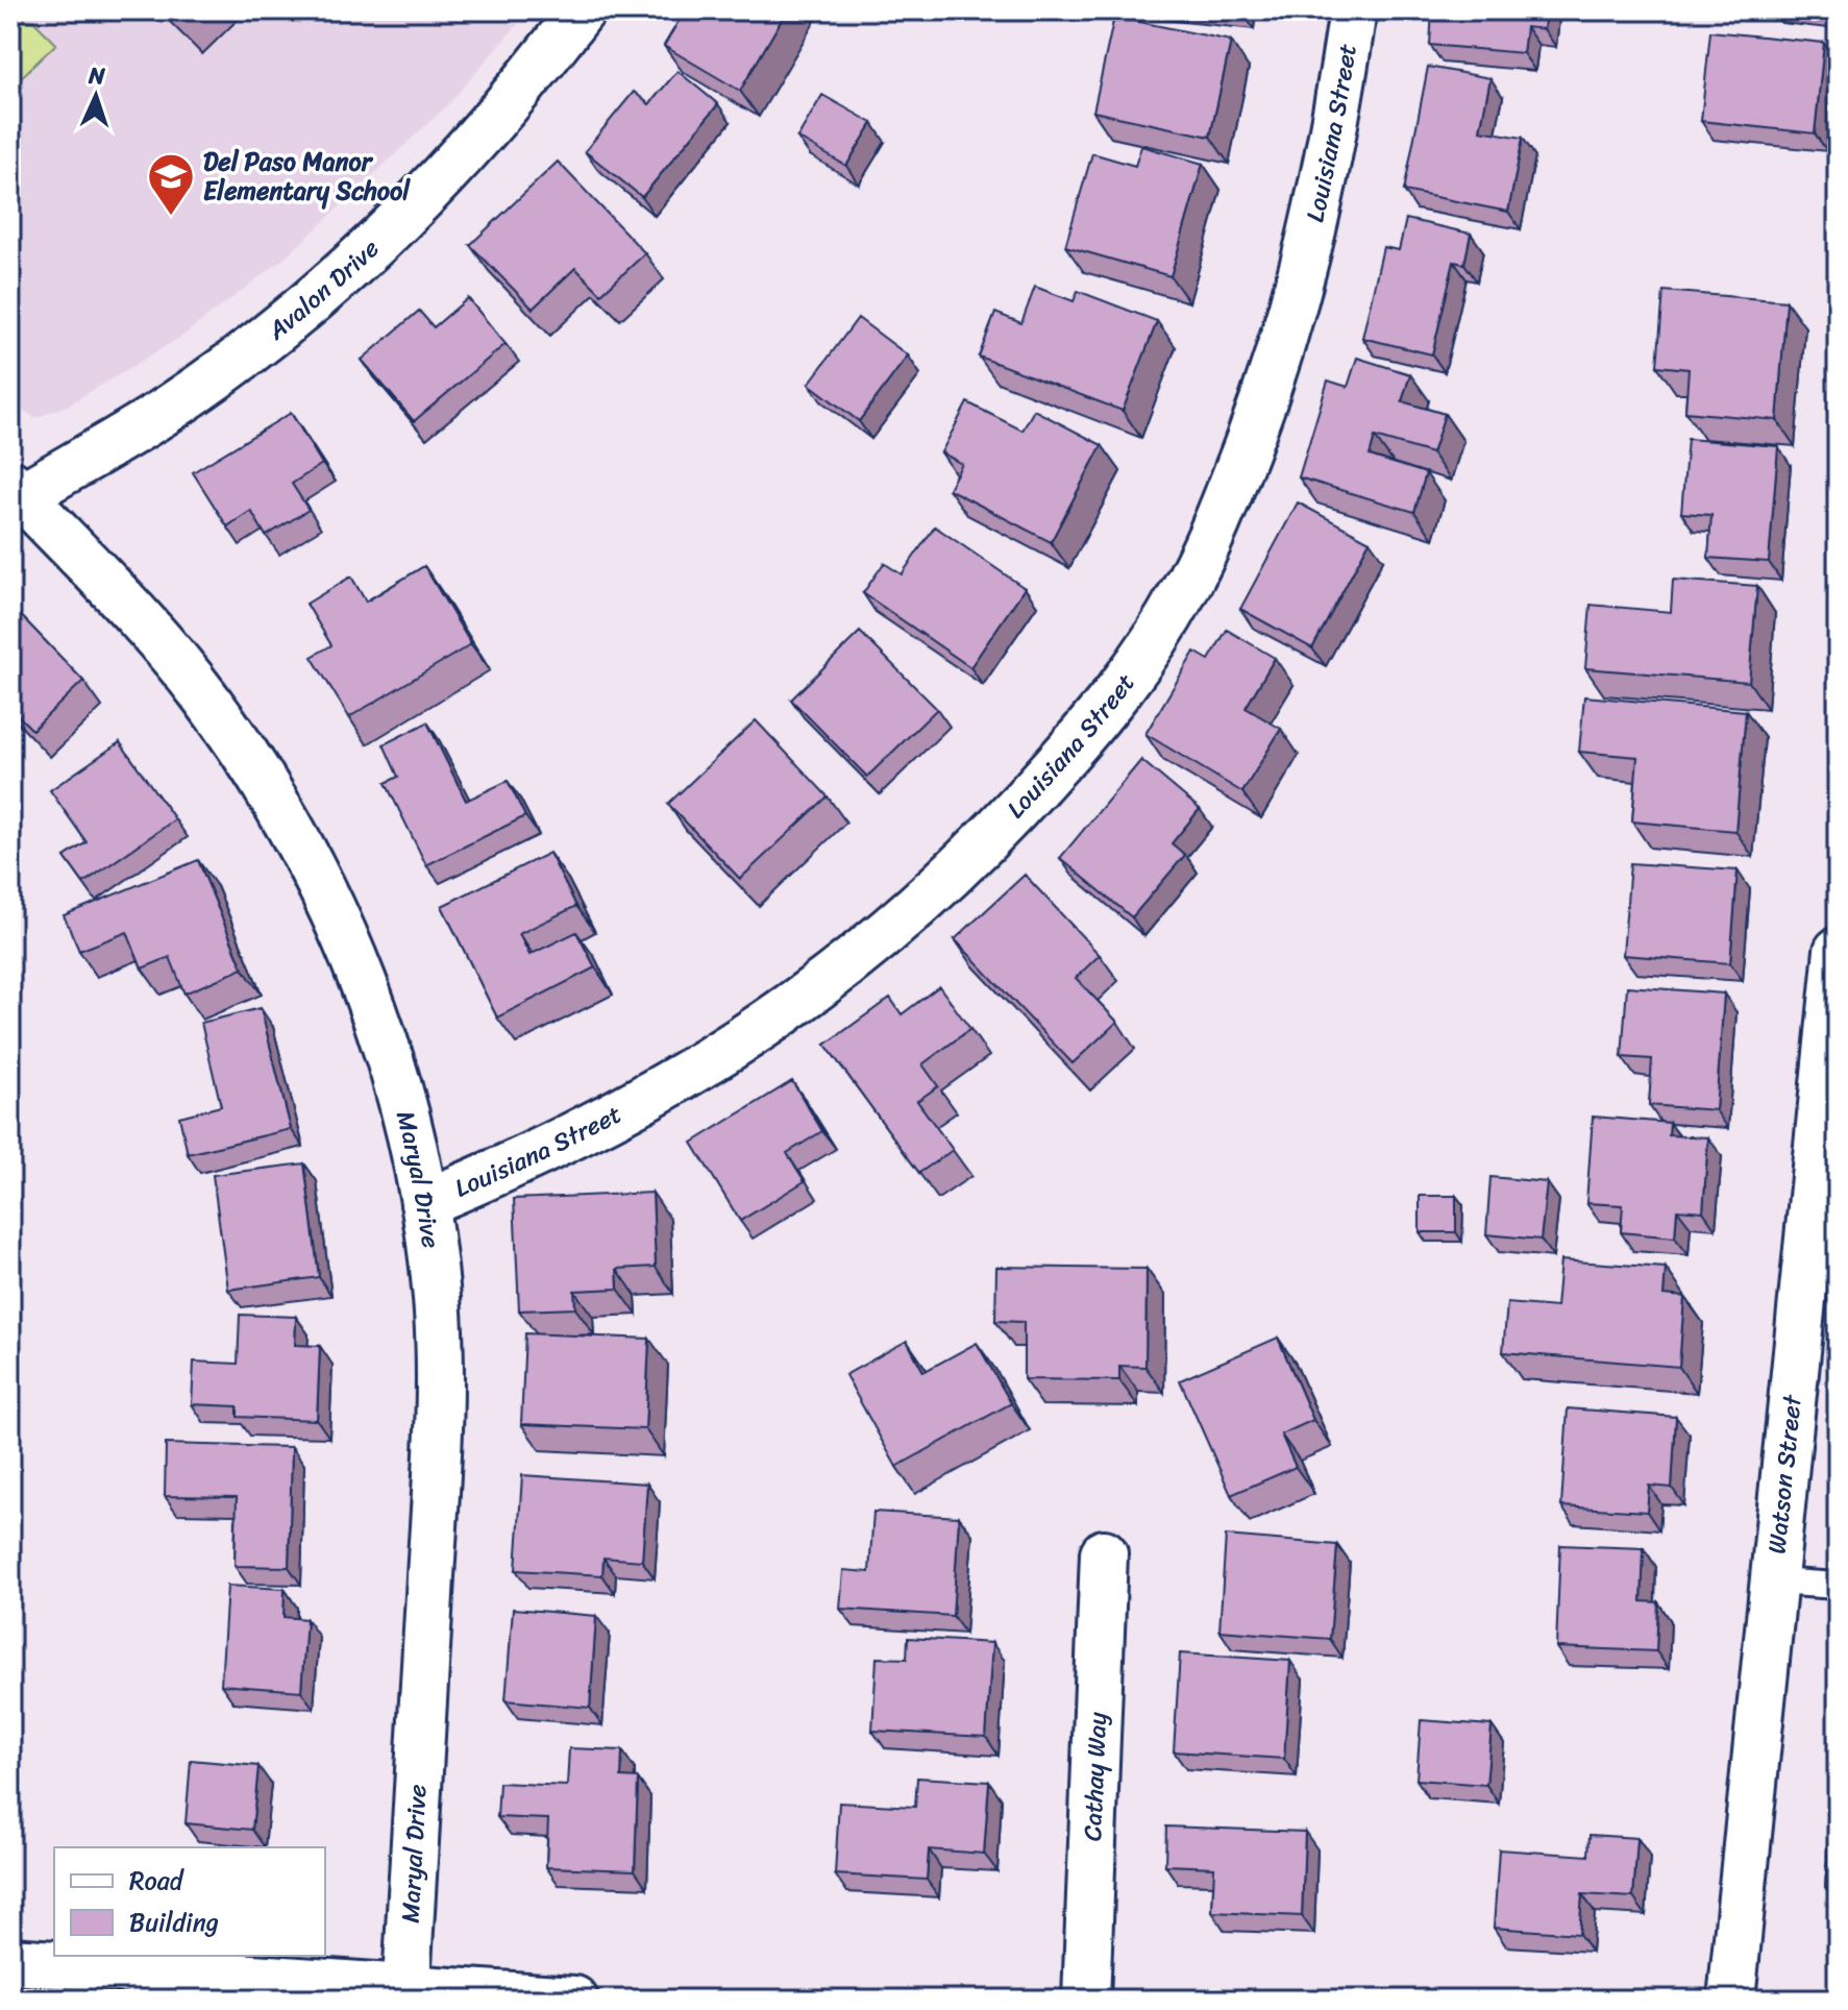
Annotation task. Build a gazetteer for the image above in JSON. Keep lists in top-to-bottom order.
{
  "streets": {
    "street": [
      "Louisiana Street",
      "Avalon Drive",
      "Maryal Drive",
      "Watson Street",
      "Cathay Way"
    ]
  },
  "crossings": [
    ["Louisiana Street", "Maryal Drive"],
    ["Avalon Drive", "Maryal Drive"]
  ],
  "places": {
    "school or university": ["Del Paso Manor Elementary School"]
  },
  "legend": ["Road", "Building"],
  "north": "top"
}
